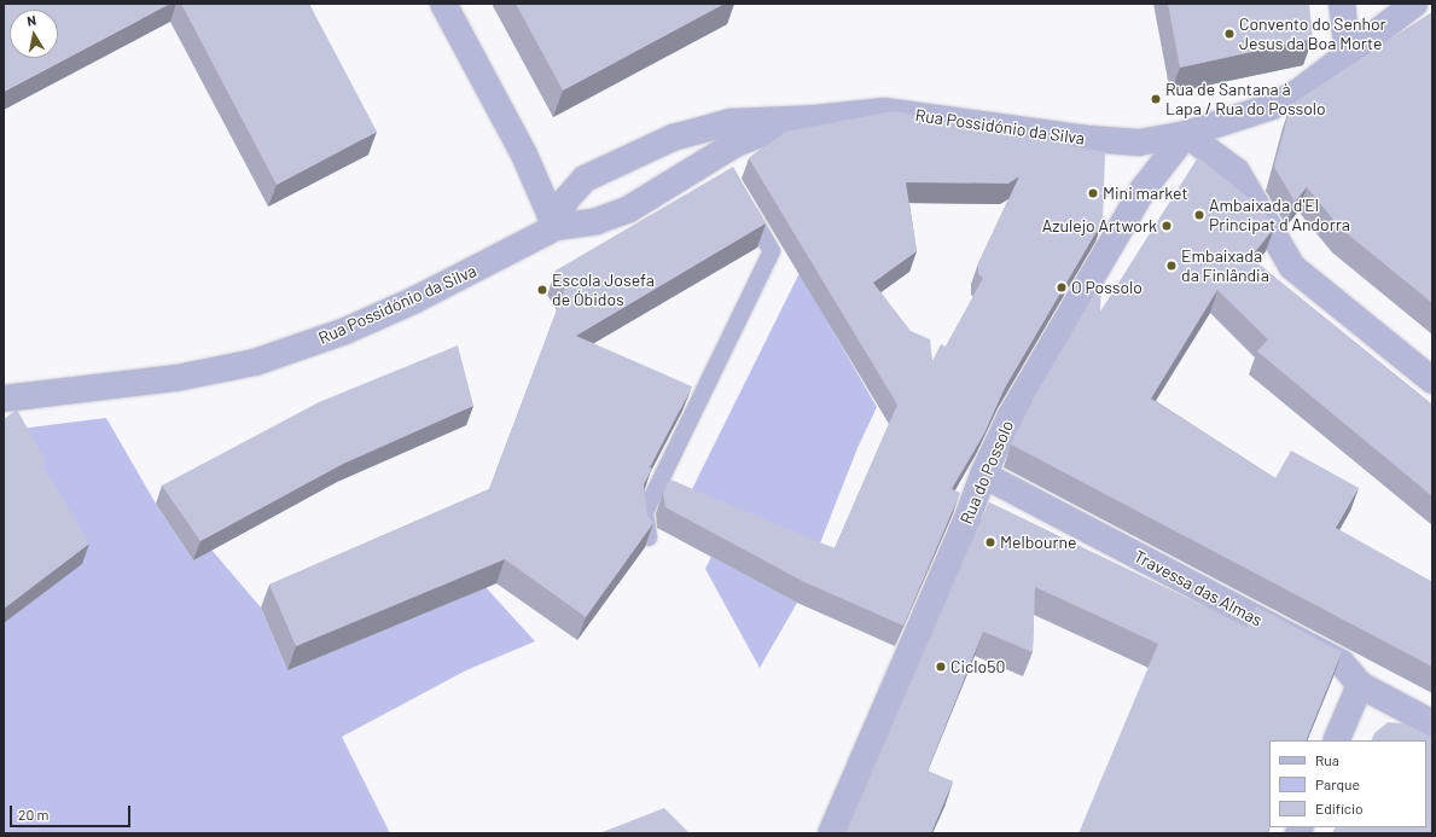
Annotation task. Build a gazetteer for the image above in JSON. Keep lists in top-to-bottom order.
{
  "streets": {
    "street": ["Rua Possidónio da Silva", "Rua do Possolo", "Travessa das Almas"]
  },
  "crossings": [
    ["Rua Possidónio da Silva", "Rua do Possolo"],
    ["Rua do Possolo", "Travessa das Almas"]
  ],
  "places": [
    "Convento do Senhor Jesus da Boa Morte",
    "Rua de Santana à Lapa / Rua do Possolo",
    "Mini market",
    "Ambaixada d'El Principat d Andorra",
    "Azulejo Artwork",
    "Embaixada da Finlândia",
    "O Possolo",
    "Escola Josefa de Óbidos",
    "Melbourne",
    "Ciclo50"
  ],
  "legend": ["Rua", "Parque", "Edifício"],
  "scale_bar": "20 m",
  "north": "top"
}
